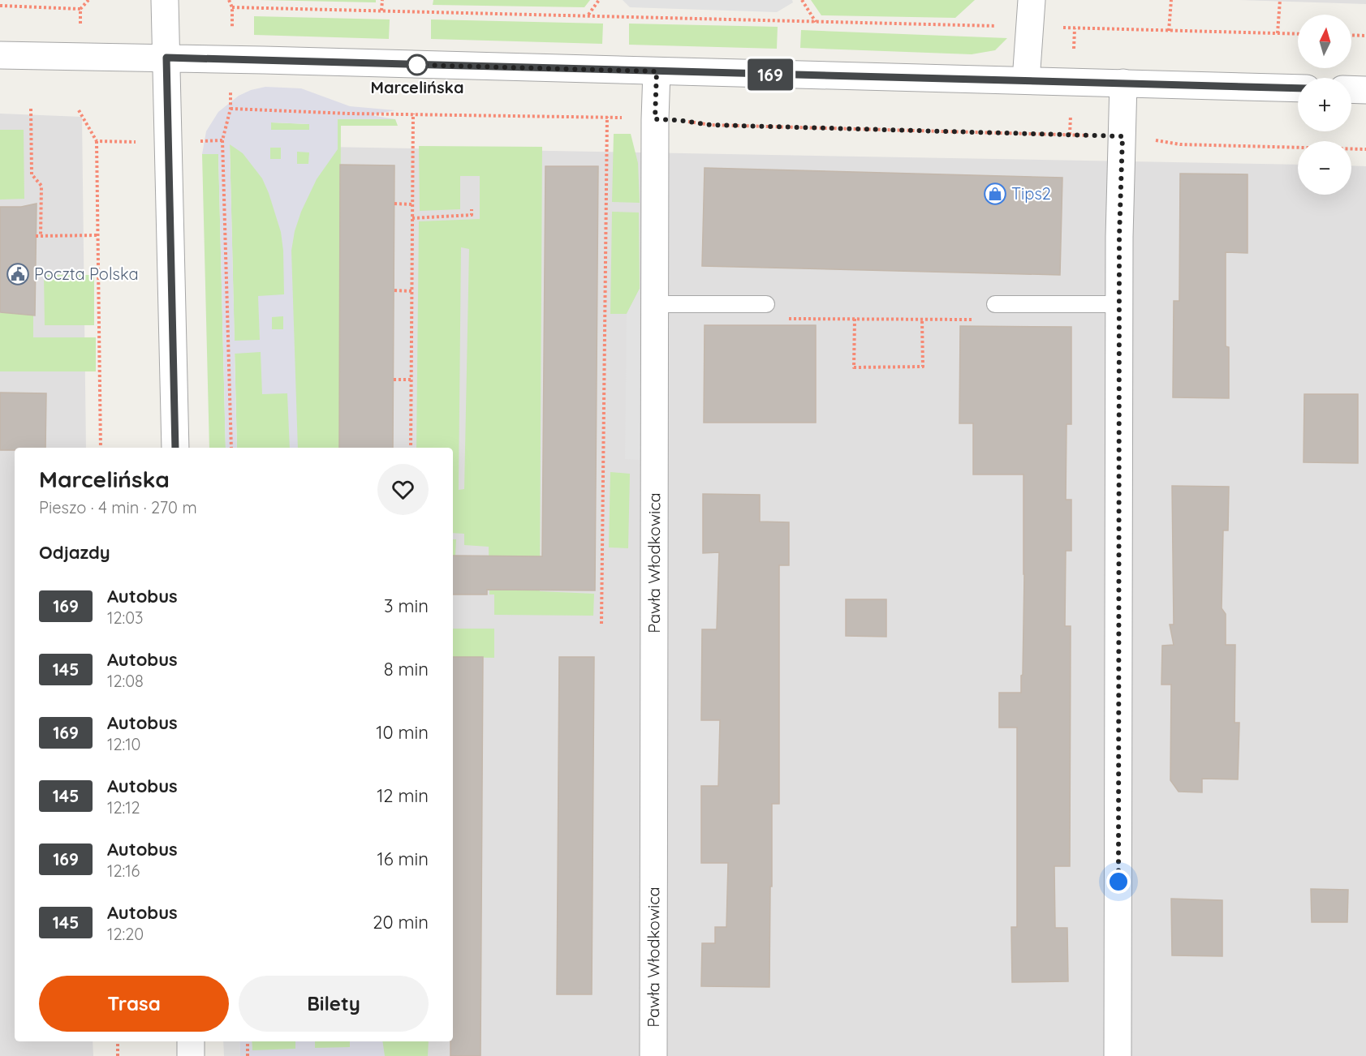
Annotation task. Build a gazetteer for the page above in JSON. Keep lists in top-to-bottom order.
{
  "streets": {
    "street": ["Pawła Włodkowica"]
  },
  "places": {
    "other": ["Marcelińska"],
    "shop": ["Tips2"],
    "public building": ["Poczta Polska"]
  },
  "lines": ["bus line 169"],
  "north": "top",
  "page": {
    "on_map": "169",
    "map_buttons": ["+", "−"],
    "heading": [
      ["Marcelińska", "Pieszo · 4 min · 270 m"],
      "Odjazdy"
    ],
    "list": [
      {
        "mark": "169",
        "name": "Autobus",
        "note": "12:03",
        "value": "3 min"
      },
      {
        "mark": "145",
        "name": "Autobus",
        "note": "12:08",
        "value": "8 min"
      },
      {
        "mark": "169",
        "name": "Autobus",
        "note": "12:10",
        "value": "10 min"
      },
      {
        "mark": "145",
        "name": "Autobus",
        "note": "12:12",
        "value": "12 min"
      },
      {
        "mark": "169",
        "name": "Autobus",
        "note": "12:16",
        "value": "16 min"
      },
      {
        "mark": "145",
        "name": "Autobus",
        "note": "12:20",
        "value": "20 min"
      }
    ],
    "buttons": ["Trasa", "Bilety"]
  }
}
